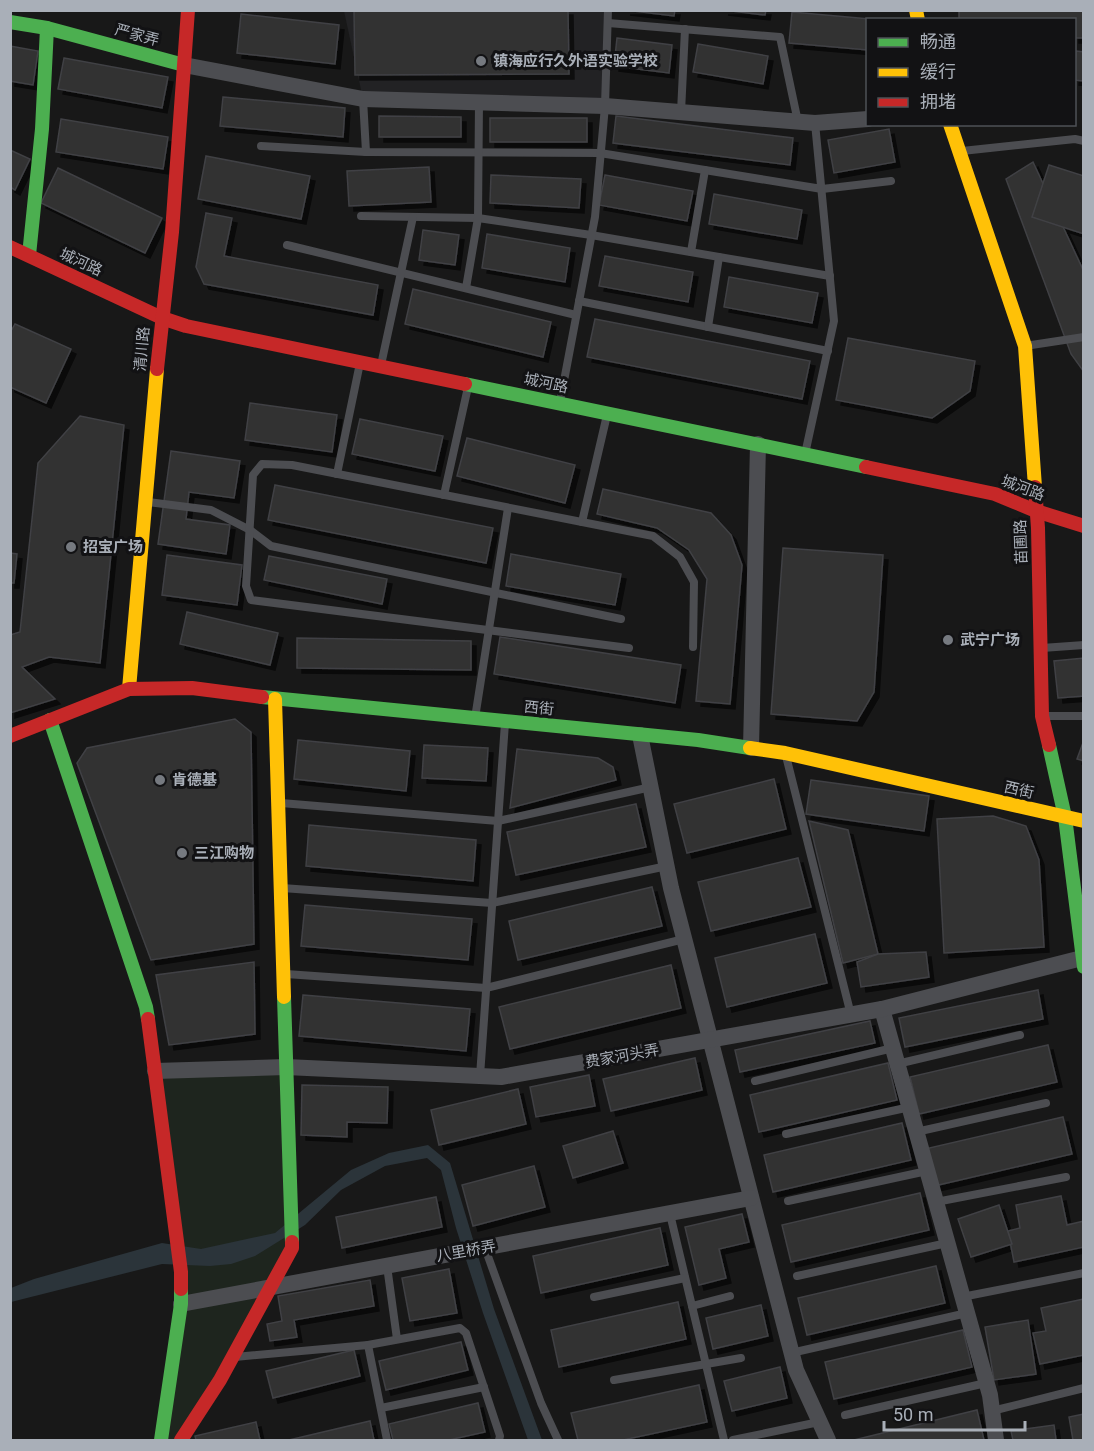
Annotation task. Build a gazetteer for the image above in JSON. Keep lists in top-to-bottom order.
{
  "streets": {
    "street": [
      "严家弄",
      "城河路",
      "清川路",
      "苗圃路",
      "西街",
      "费家河头弄",
      "八里桥弄"
    ]
  },
  "crossings": [
    ["严家弄", "清川路"],
    ["城河路", "清川路"],
    ["城河路", "苗圃路"],
    ["清川路", "西街"],
    ["苗圃路", "西街"],
    ["苗圃路", "费家河头弄"]
  ],
  "places": [
    "镇海应行久外语实验学校",
    "招宝广场",
    "武宁广场",
    "肯德基",
    "三江购物"
  ],
  "legend": ["畅通", "缓行", "拥堵"],
  "scale_bar": "50 m"
}
